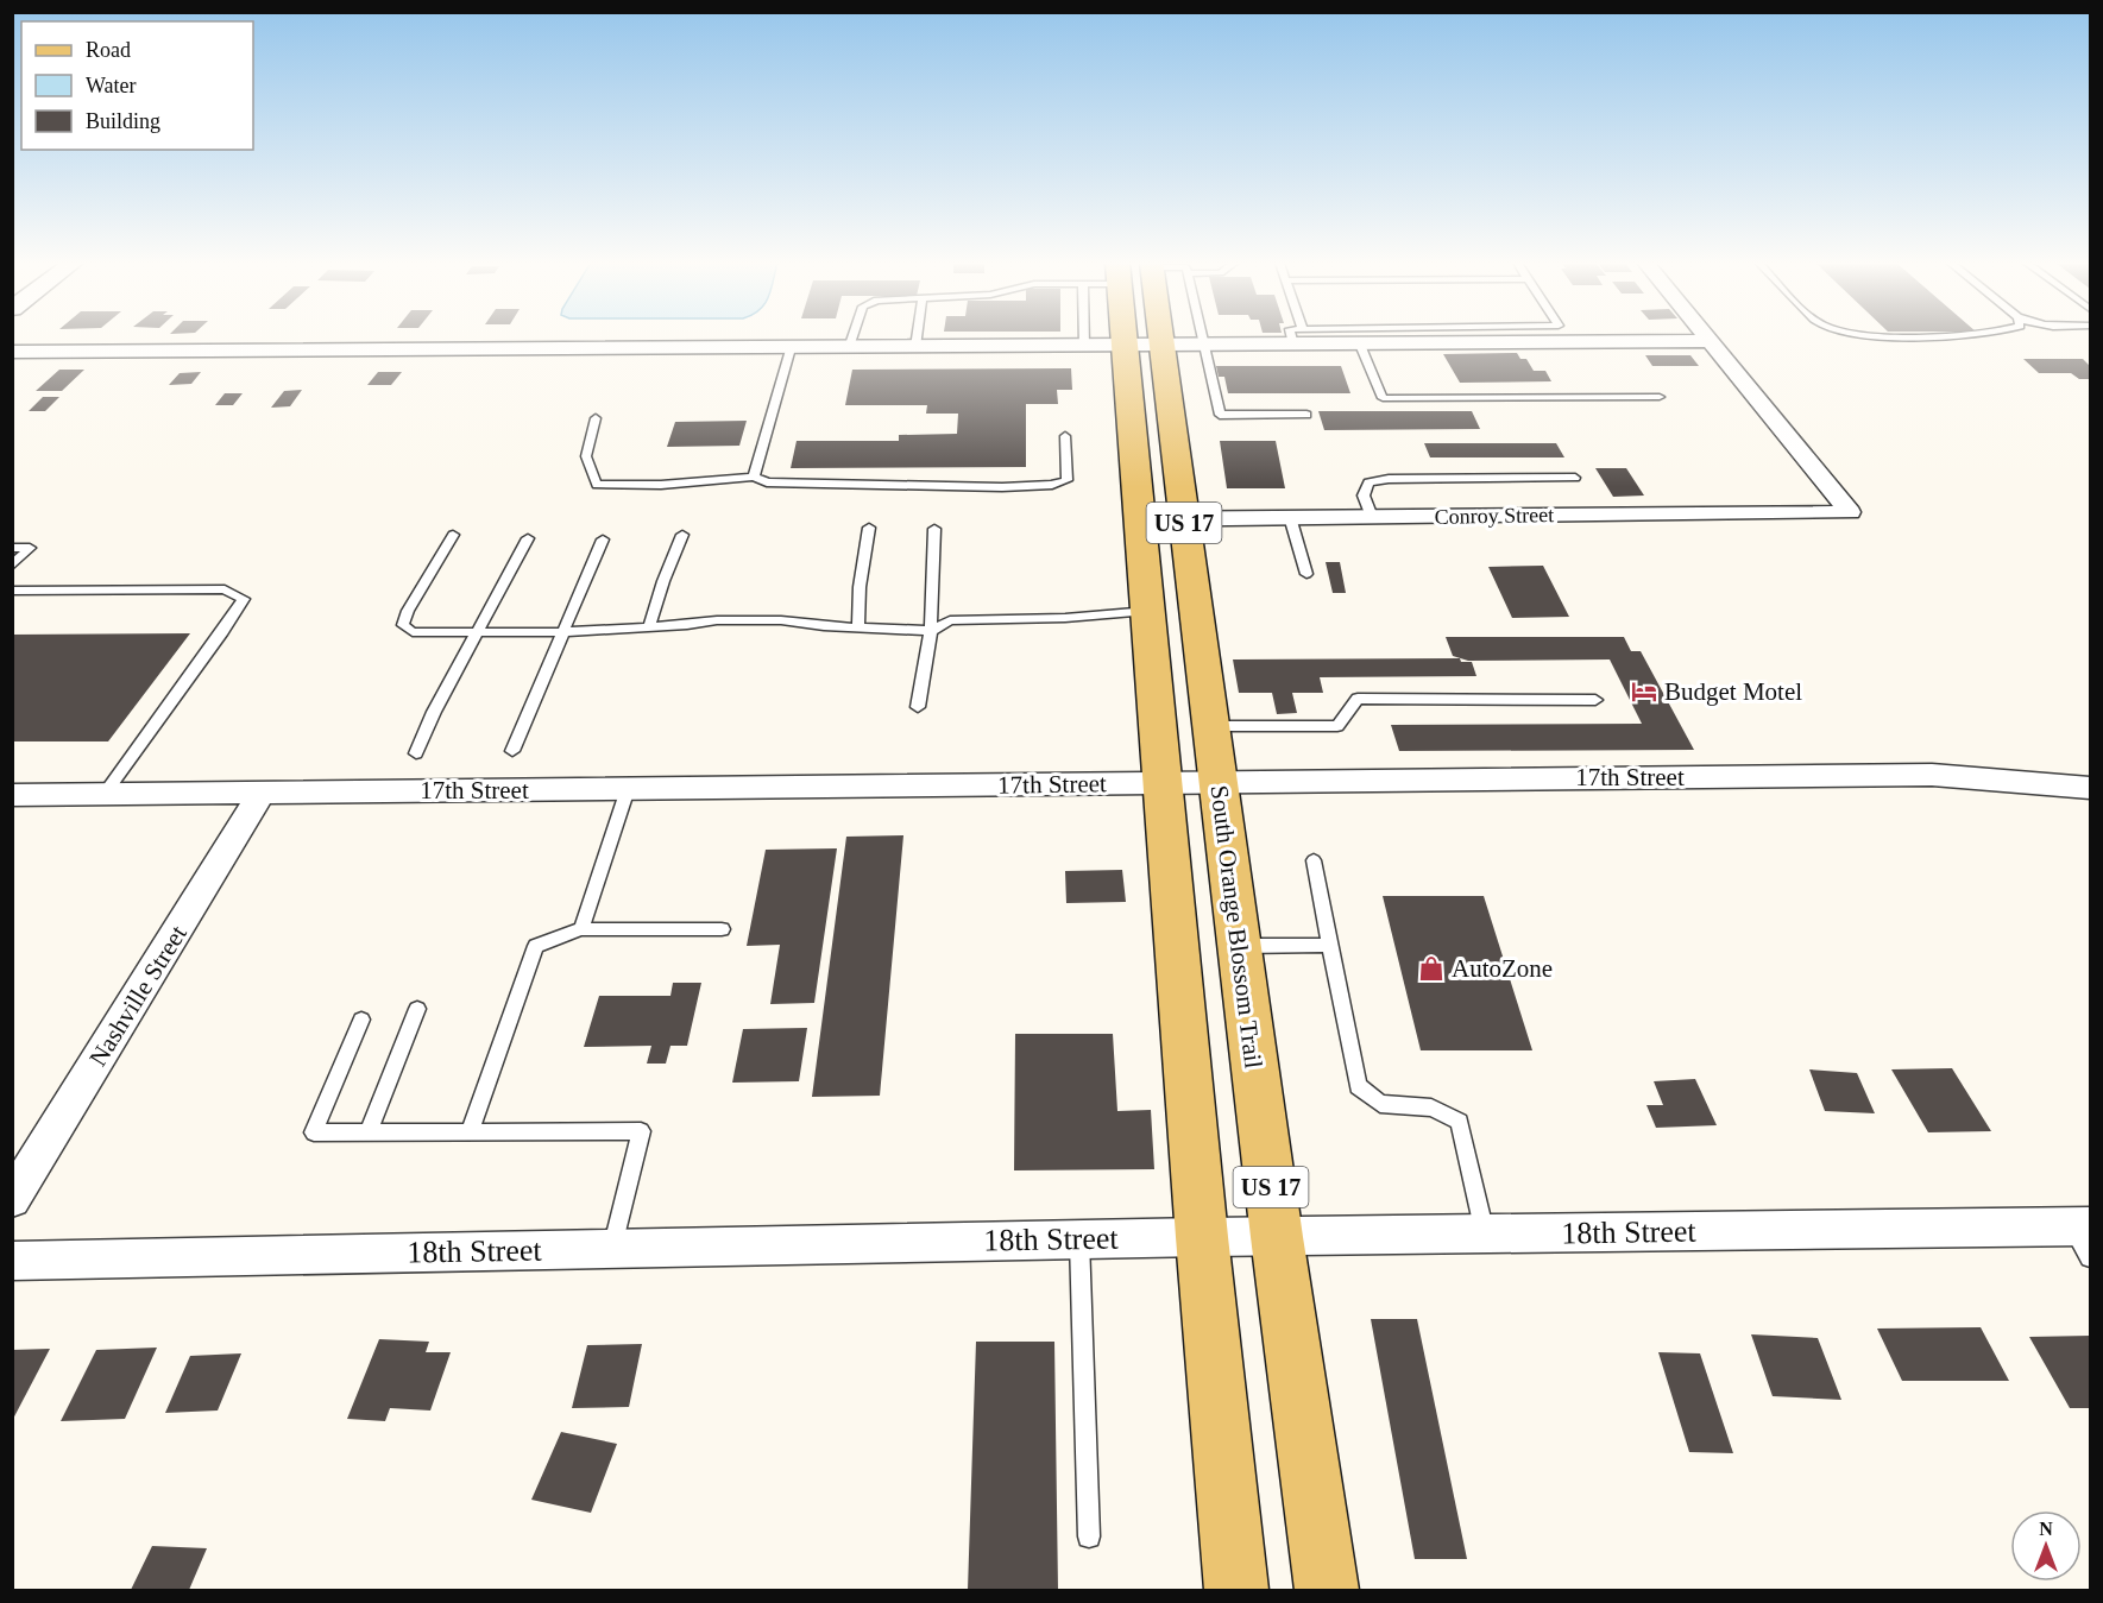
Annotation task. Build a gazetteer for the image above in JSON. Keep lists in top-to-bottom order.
{
  "streets": {
    "main road": ["US 17", "South Orange Blossom Trail"],
    "street": [
      "Conroy Street",
      "17th Street",
      "Nashville Street",
      "18th Street"
    ]
  },
  "crossings": [
    ["Conroy Street", "US 17"],
    ["Conroy Street", "South Orange Blossom Trail"],
    ["US 17", "17th Street"],
    ["US 17", "18th Street"],
    ["17th Street", "South Orange Blossom Trail"],
    ["17th Street", "Nashville Street"],
    ["South Orange Blossom Trail", "18th Street"]
  ],
  "places": {
    "hotel": ["Budget Motel"],
    "shop": ["AutoZone"]
  },
  "legend": ["Road", "Water", "Building"],
  "north": "top"
}
